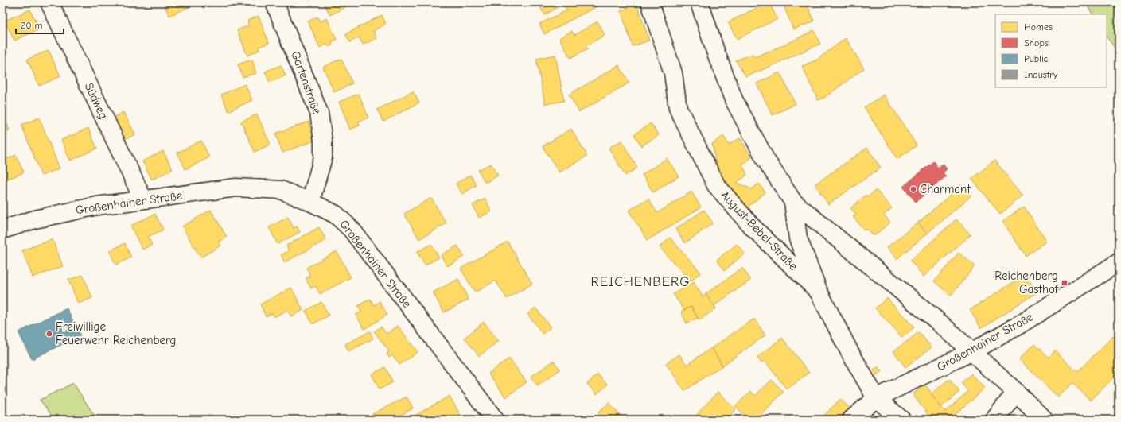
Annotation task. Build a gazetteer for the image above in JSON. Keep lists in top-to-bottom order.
{
  "streets": {
    "street": [
      "Gartenstraße",
      "Südweg",
      "Großenhainer Straße",
      "August-Bebel-Straße"
    ]
  },
  "crossings": [
    ["Gartenstraße", "Großenhainer Straße"],
    ["Südweg", "Großenhainer Straße"],
    ["Großenhainer Straße", "August-Bebel-Straße"]
  ],
  "districts": ["REICHENBERG"],
  "places": {
    "other": ["Charmant", "Freiwillige Feuerwehr Reichenberg"],
    "transit": ["Reichenberg Gasthof"]
  },
  "legend": [
    "Homes",
    "Shops",
    "Public",
    "Industry"
  ],
  "scale_bar": "20 m"
}
